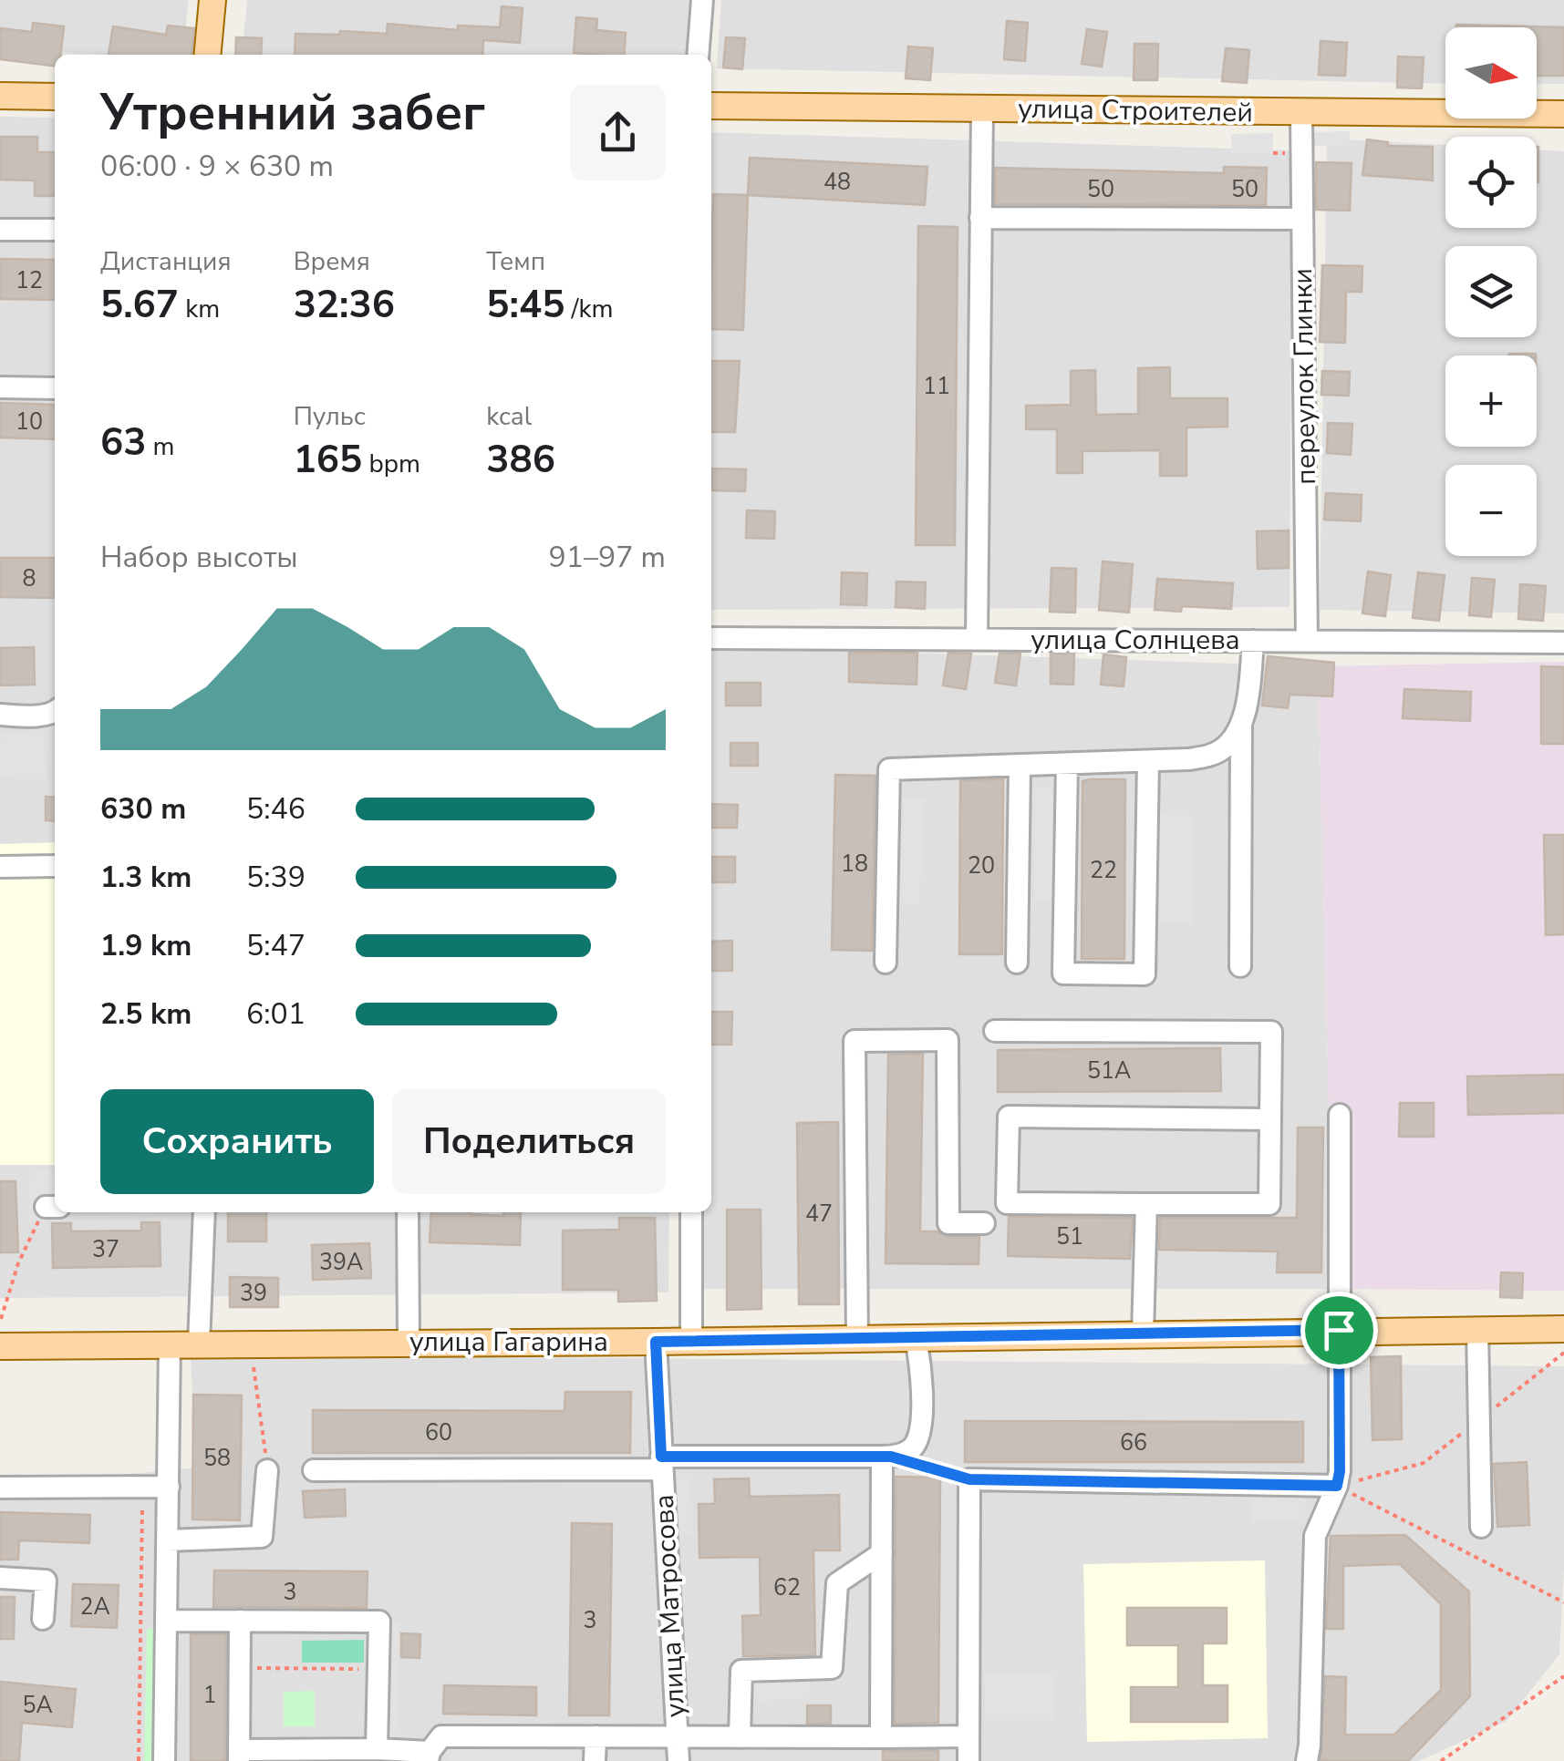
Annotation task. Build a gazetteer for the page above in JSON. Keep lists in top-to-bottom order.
{
  "streets": {
    "main road": ["улица Строителей", "улица Гагарина"],
    "street": ["переулок Глинки", "улица Солнцева", "улица Матросова"]
  },
  "crossings": [
    ["улица Строителей", "переулок Глинки"],
    ["переулок Глинки", "улица Солнцева"],
    ["улица Гагарина", "улица Матросова"]
  ],
  "house_numbers": [
    "48",
    "50",
    "50",
    "12",
    "11",
    "10",
    "8",
    "18",
    "20",
    "22",
    "51А",
    "47",
    "51",
    "37",
    "39А",
    "39",
    "60",
    "66",
    "58",
    "62",
    "3",
    "2А",
    "3",
    "1",
    "5А"
  ],
  "north": "right",
  "page": {
    "map_buttons": ["+", "−"],
    "heading": ["Утренний забег", "06:00 · 9 × 630 m"],
    "stats": [
      ["Дистанция", "5.67 km"],
      ["Время", "32:36"],
      ["Темп", "5:45 /km"],
      ["63 m"],
      ["Пульс", "165 bpm"],
      ["kcal", "386"]
    ],
    "chart": ["Набор высоты", "91–97 m"],
    "list": [
      {
        "name": "630 m",
        "note": "5:46"
      },
      {
        "name": "1.3 km",
        "note": "5:39"
      },
      {
        "name": "1.9 km",
        "note": "5:47"
      },
      {
        "name": "2.5 km",
        "note": "6:01"
      }
    ],
    "buttons": ["Сохранить", "Поделиться"]
  }
}
